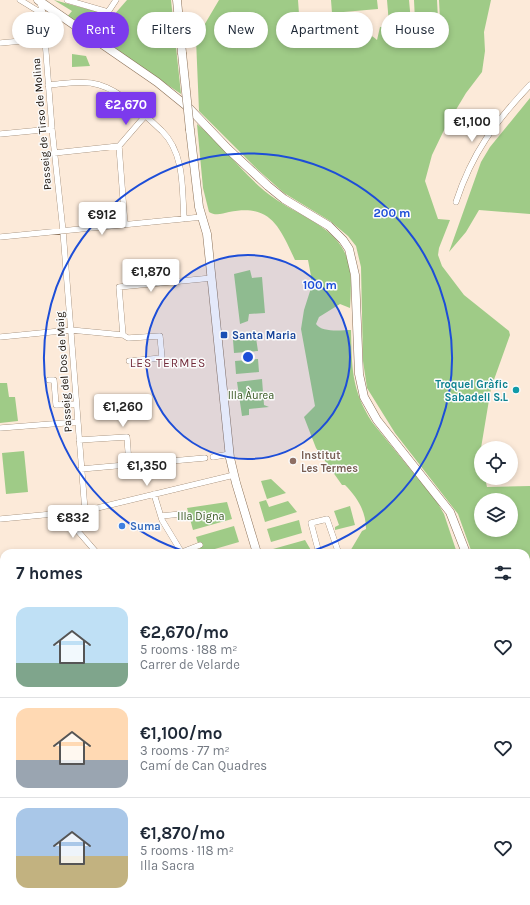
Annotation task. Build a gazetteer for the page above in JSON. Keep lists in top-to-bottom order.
{
  "streets": {
    "street": ["Passeig de Tirso de Molina", "Passeig del Dos de Maig"]
  },
  "crossings": [
    ["Passeig de Tirso de Molina", "Passeig del Dos de Maig"]
  ],
  "districts": ["LES TERMES"],
  "parks": ["Illa Àurea", "Illa Digna"],
  "places": {
    "transit": ["Santa Maria"],
    "other": ["Troquel Gràfic Sabadell S.L", "Institut Les Termes", "Suma"]
  },
  "page": {
    "chip": [
      "Buy",
      "Rent",
      "Filters",
      "New",
      "Apartment",
      "House"
    ],
    "price": [
      "€2,670",
      "€1,100",
      "€912",
      "€1,870",
      "€1,260",
      "€1,350",
      "€832"
    ],
    "heading": "7 homes",
    "list": [
      {
        "name": "€2,670/mo",
        "note": "5 rooms · 188 m² · Carrer de Velarde"
      },
      {
        "name": "€1,100/mo",
        "note": "3 rooms · 77 m² · Camí de Can Quadres"
      },
      {
        "name": "€1,870/mo",
        "note": "5 rooms · 118 m² · Illa Sacra"
      }
    ]
  },
  "rings": ["200 m", "100 m"]
}
